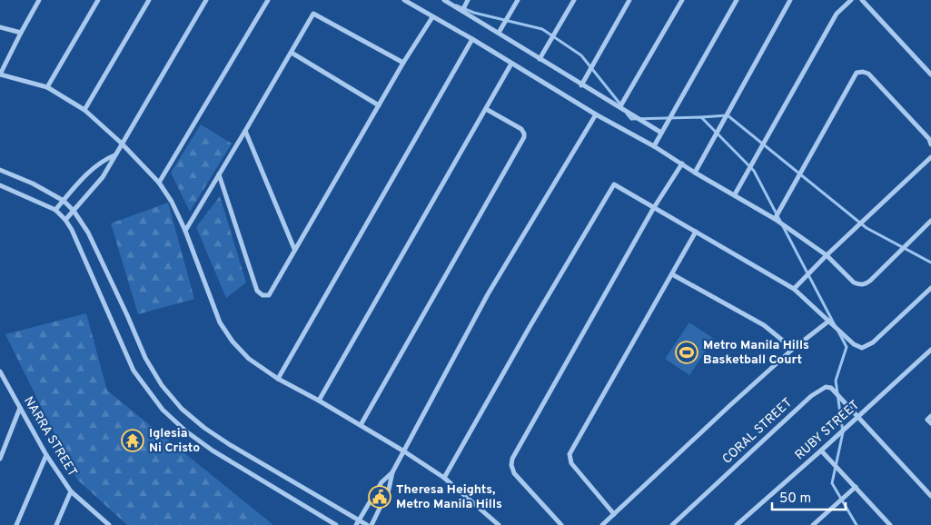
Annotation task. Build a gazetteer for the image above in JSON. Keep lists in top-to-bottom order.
{
  "streets": {
    "street": ["RUBY STREET", "CORAL STREET", "NARRA STREET"]
  },
  "crossings": [
    ["RUBY STREET", "CORAL STREET"]
  ],
  "places": {
    "sports": ["Metro Manila Hills Basketball Court"],
    "temple": ["Iglesia Ni Cristo"],
    "public building": ["Theresa Heights, Metro Manila Hills"]
  },
  "scale_bar": "50 m"
}
